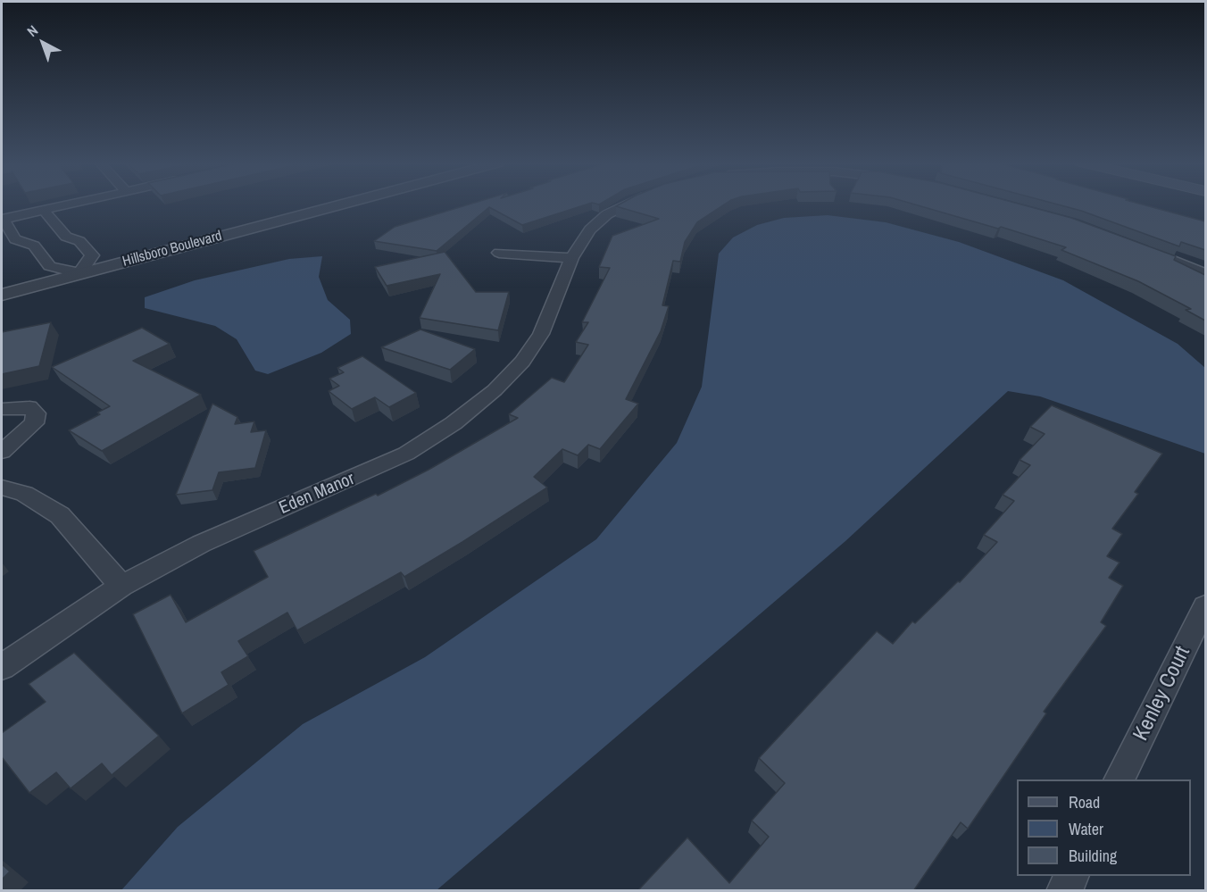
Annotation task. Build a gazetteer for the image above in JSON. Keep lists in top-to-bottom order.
{
  "streets": {
    "street": ["Hillsboro Boulevard", "Eden Manor", "Kenley Court"]
  },
  "legend": ["Road", "Water", "Building"],
  "north": "top left"
}
